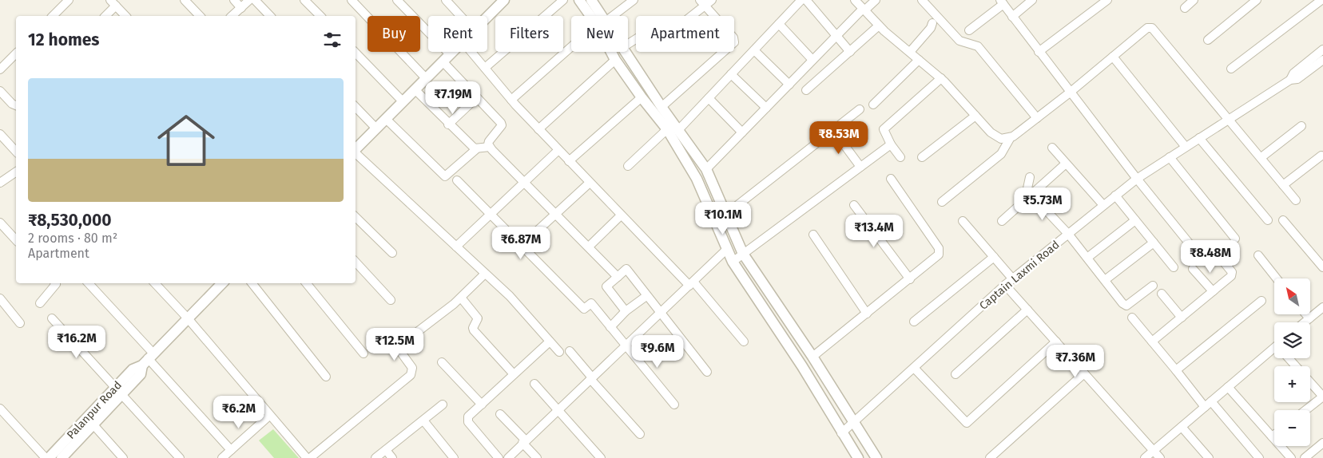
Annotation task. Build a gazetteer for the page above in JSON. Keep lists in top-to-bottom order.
{
  "streets": {
    "street": ["Captain Laxmi Road", "Palanpur Road"]
  },
  "north": "top left",
  "page": {
    "chip": [
      "Buy",
      "Rent",
      "Filters",
      "New",
      "Apartment"
    ],
    "heading": "12 homes",
    "list": [
      {
        "name": "₹8,530,000",
        "note": "2 rooms · 80 m² · Apartment"
      }
    ],
    "price": [
      "₹7.19M",
      "₹8.53M",
      "₹5.73M",
      "₹10.1M",
      "₹13.4M",
      "₹6.87M",
      "₹8.48M",
      "₹16.2M",
      "₹12.5M",
      "₹9.6M",
      "₹7.36M",
      "₹6.2M"
    ],
    "map_buttons": ["+", "−"]
  }
}
